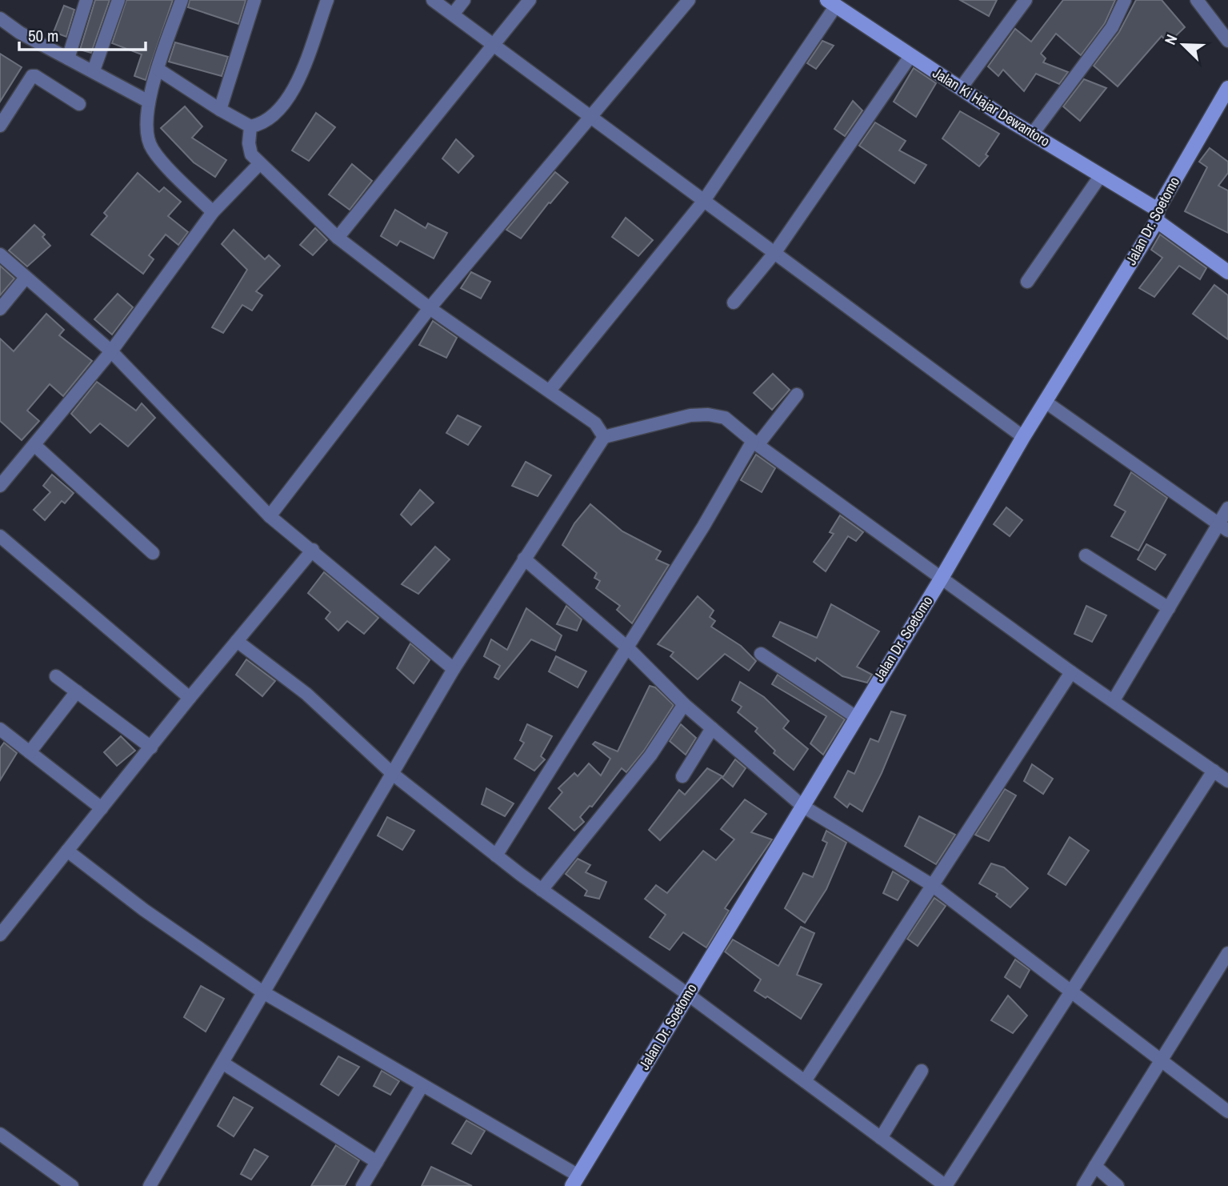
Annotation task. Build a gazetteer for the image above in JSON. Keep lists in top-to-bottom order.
{
  "streets": {
    "street": ["Jalan Ki Hajar Dewantoro", "Jalan Dr. Soetomo"]
  },
  "crossings": [
    ["Jalan Ki Hajar Dewantoro", "Jalan Dr. Soetomo"]
  ],
  "scale_bar": "50 m",
  "north": "top left"
}
